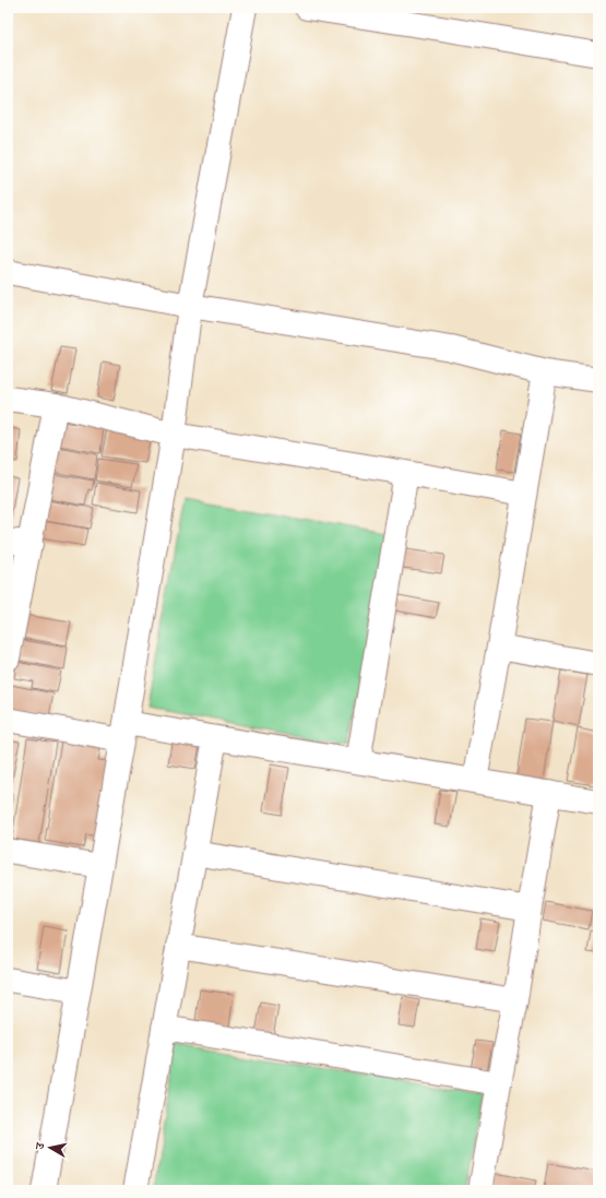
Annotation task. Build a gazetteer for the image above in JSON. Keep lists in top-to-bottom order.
{
  "north": "left"
}
